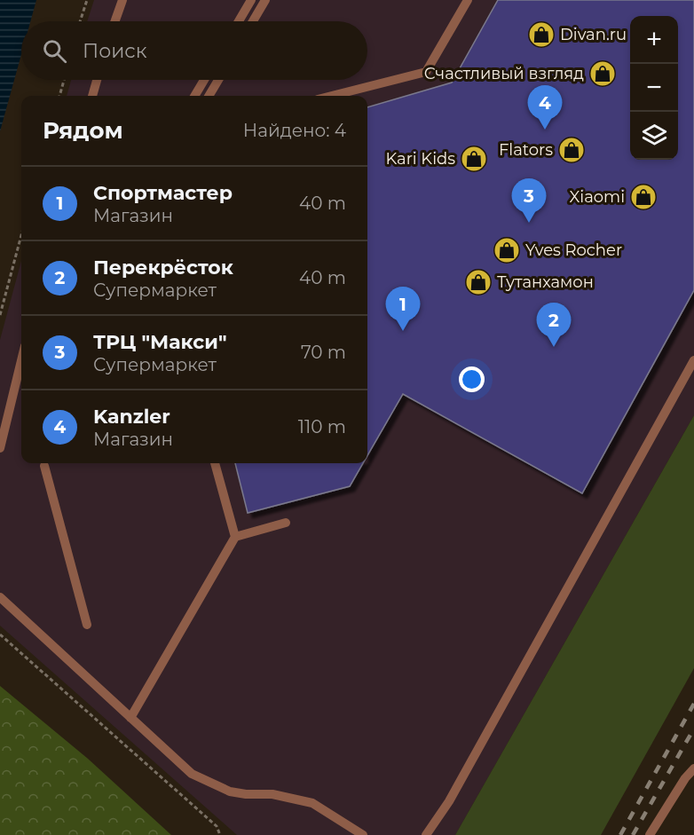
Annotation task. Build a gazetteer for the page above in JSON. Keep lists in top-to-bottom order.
{
  "places": {
    "shop": [
      "Divan.ru",
      "Счастливый взгляд",
      "Flators",
      "Kari Kids",
      "Xiaomi",
      "Yves Rocher",
      "Тутанхамон"
    ]
  },
  "page": {
    "map_buttons": ["+", "−"],
    "search": "Поиск",
    "pins": [
      "4",
      "3",
      "1",
      "2"
    ],
    "heading": ["Рядом", "Найдено: 4"],
    "list": [
      {
        "mark": "1",
        "name": "Спортмастер",
        "note": "Магазин",
        "value": "40 m"
      },
      {
        "mark": "2",
        "name": "Перекрёсток",
        "note": "Супермаркет",
        "value": "40 m"
      },
      {
        "mark": "3",
        "name": "ТРЦ \"Макси\"",
        "note": "Супермаркет",
        "value": "70 m"
      },
      {
        "mark": "4",
        "name": "Kanzler",
        "note": "Магазин",
        "value": "110 m"
      }
    ]
  }
}
